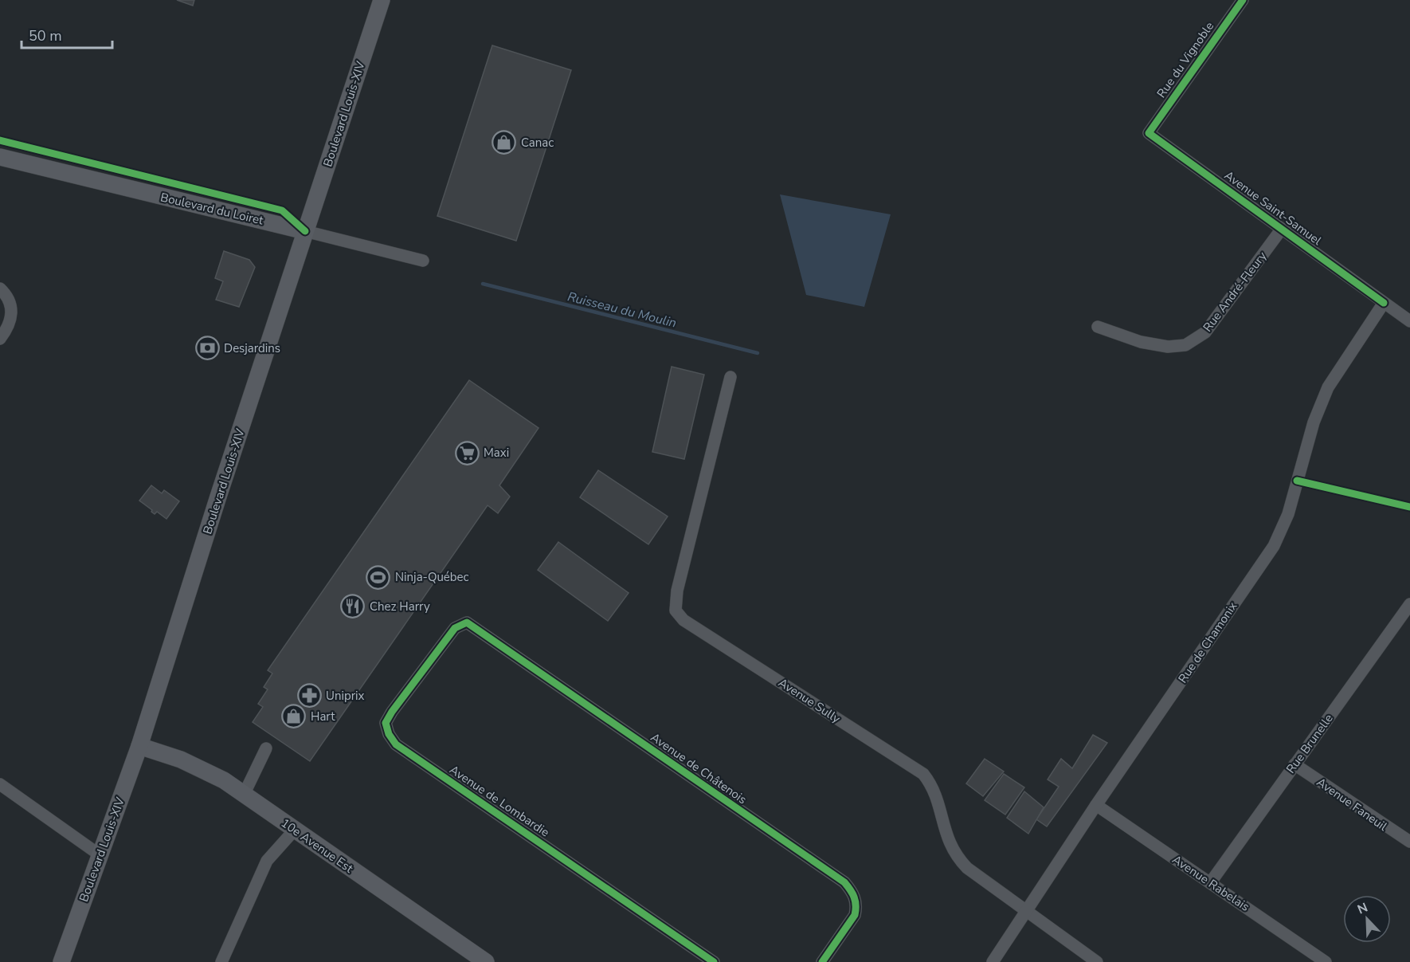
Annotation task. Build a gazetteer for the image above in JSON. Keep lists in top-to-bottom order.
{
  "streets": {
    "main road": ["Boulevard Louis-XIV", "Boulevard du Loiret", "10e Avenue Est"],
    "street": [
      "Rue du Vignoble",
      "Avenue Saint-Samuel",
      "Rue André-Fleury",
      "Rue de Chamonix",
      "Avenue Sully",
      "Rue Brunelle",
      "Avenue de Châtenois",
      "Avenue de Lombardie",
      "Avenue Faneuil",
      "Avenue Rabelais"
    ]
  },
  "crossings": [
    ["Rue du Vignoble", "Avenue Saint-Samuel"],
    ["Boulevard Louis-XIV", "Boulevard du Loiret"],
    ["Boulevard Louis-XIV", "10e Avenue Est"],
    ["Avenue Saint-Samuel", "Rue André-Fleury"],
    ["Avenue Saint-Samuel", "Rue de Chamonix"],
    ["Rue de Chamonix", "Avenue Sully"],
    ["Rue de Chamonix", "Avenue Rabelais"],
    ["Rue Brunelle", "Avenue Faneuil"],
    ["Rue Brunelle", "Avenue Rabelais"],
    ["Avenue de Châtenois", "Avenue de Lombardie"]
  ],
  "water": ["Ruisseau du Moulin"],
  "places": {
    "shop": ["Canac", "Hart"],
    "bank": ["Desjardins"],
    "supermarket": ["Maxi"],
    "sports": ["Ninja-Québec"],
    "restaurant": ["Chez Harry"],
    "pharmacy": ["Uniprix"]
  },
  "scale_bar": "50 m",
  "north": "top left"
}
